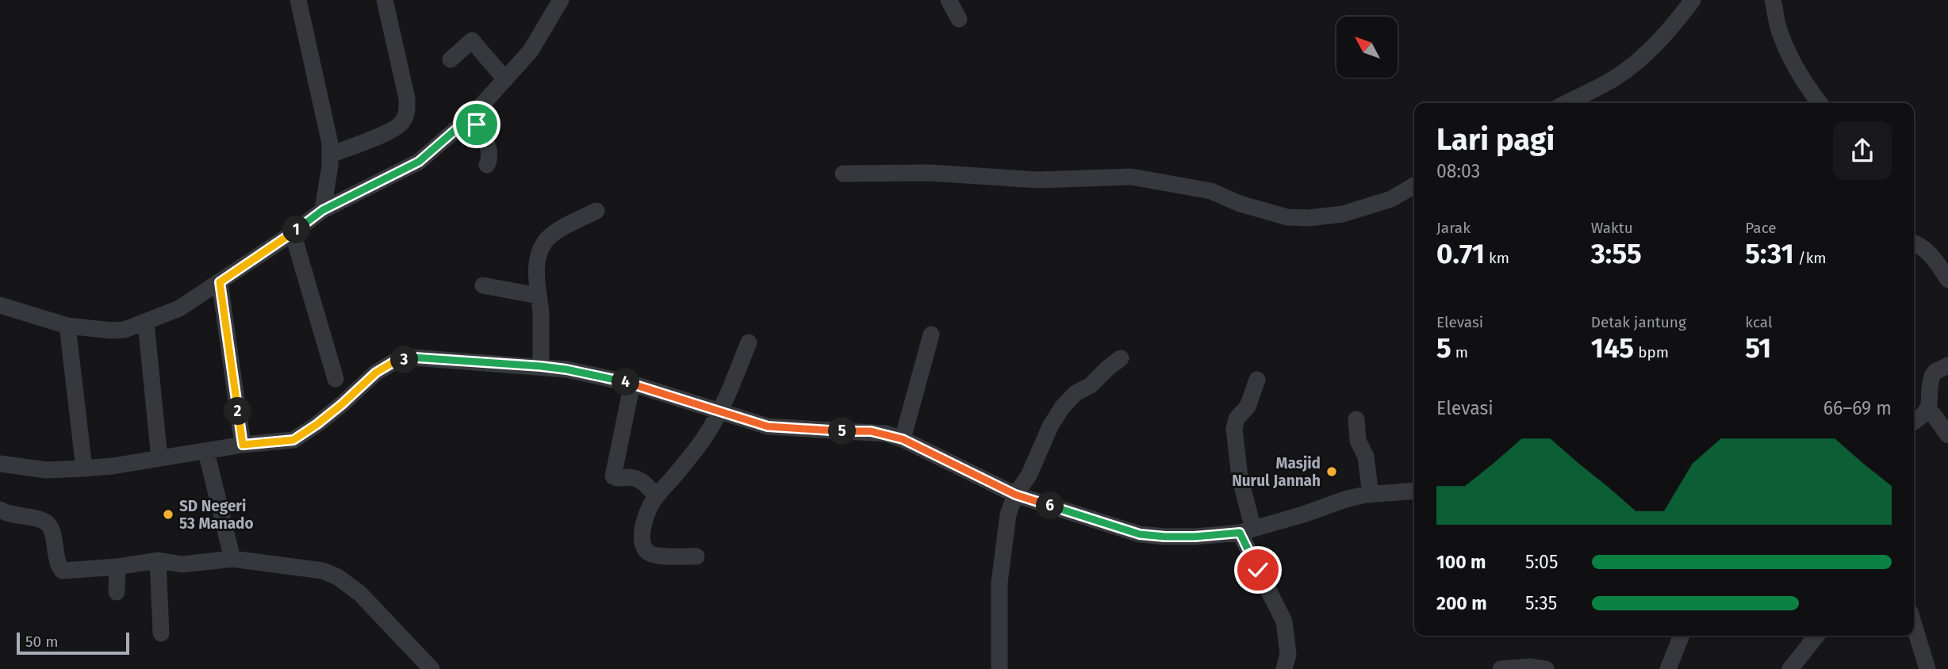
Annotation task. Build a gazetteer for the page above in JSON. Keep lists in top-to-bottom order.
{
  "places": ["Masjid Nurul Jannah", "SD Negeri 53 Manado"],
  "scale_bar": "50 m",
  "north": "top left",
  "page": {
    "heading": ["Lari pagi", "08:03"],
    "stats": [
      ["Jarak", "0.71 km"],
      ["Waktu", "3:55"],
      ["Pace", "5:31 /km"],
      ["Elevasi", "5 m"],
      ["Detak jantung", "145 bpm"],
      ["kcal", "51"]
    ],
    "pins": [
      "1",
      "3",
      "4",
      "2",
      "5",
      "6"
    ],
    "chart": ["Elevasi", "66–69 m"],
    "list": [
      {
        "name": "100 m",
        "note": "5:05"
      },
      {
        "name": "200 m",
        "note": "5:35"
      }
    ],
    "scale": "50 m"
  }
}
